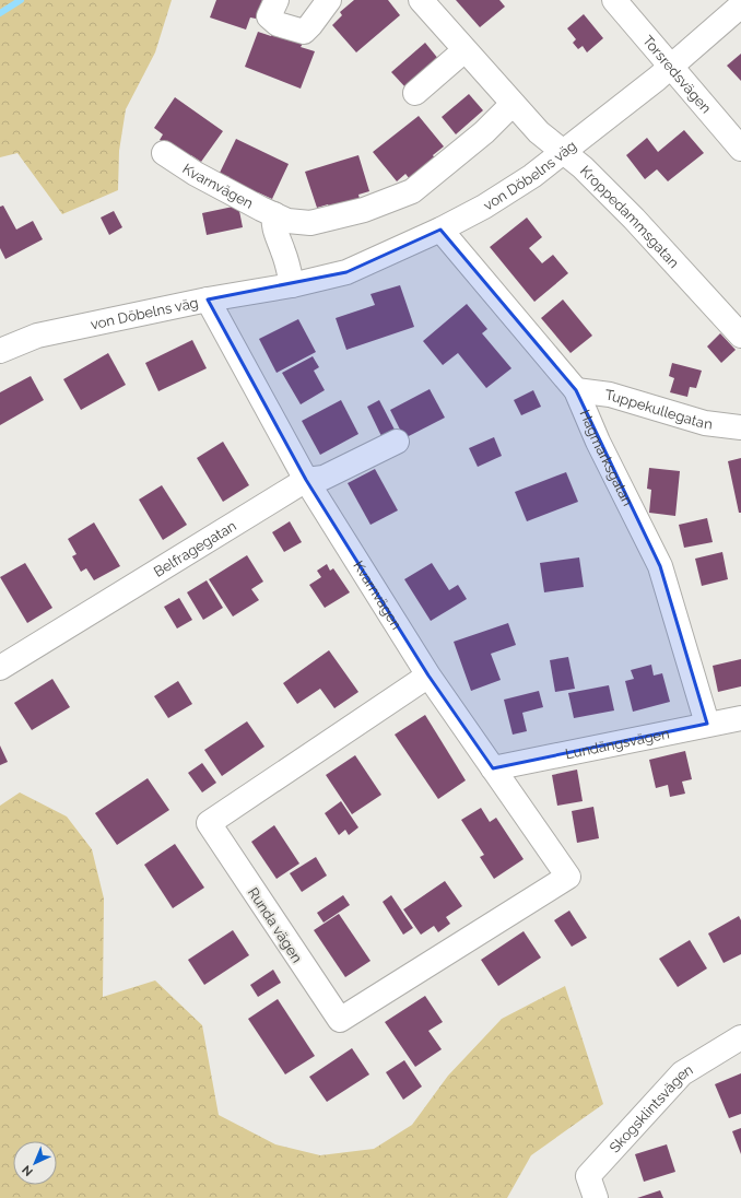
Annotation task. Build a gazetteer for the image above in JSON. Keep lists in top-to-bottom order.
{
  "streets": {
    "street": [
      "Torsredsvägen",
      "von Döbelns väg",
      "Kvarnvägen",
      "Kroppedammsgatan",
      "Tuppekullegatan",
      "Hagmarksgatan",
      "Belfragegatan",
      "Lundängsvägen",
      "Runda vägen",
      "Skogsklintsvägen"
    ]
  },
  "crossings": [
    ["Torsredsvägen", "von Döbelns väg"],
    ["von Döbelns väg", "Kvarnvägen"],
    ["von Döbelns väg", "Kroppedammsgatan"],
    ["von Döbelns väg", "Hagmarksgatan"],
    ["Kvarnvägen", "Belfragegatan"],
    ["Kvarnvägen", "Lundängsvägen"],
    ["Kvarnvägen", "Runda vägen"],
    ["Tuppekullegatan", "Hagmarksgatan"],
    ["Hagmarksgatan", "Lundängsvägen"]
  ],
  "north": "bottom left"
}
